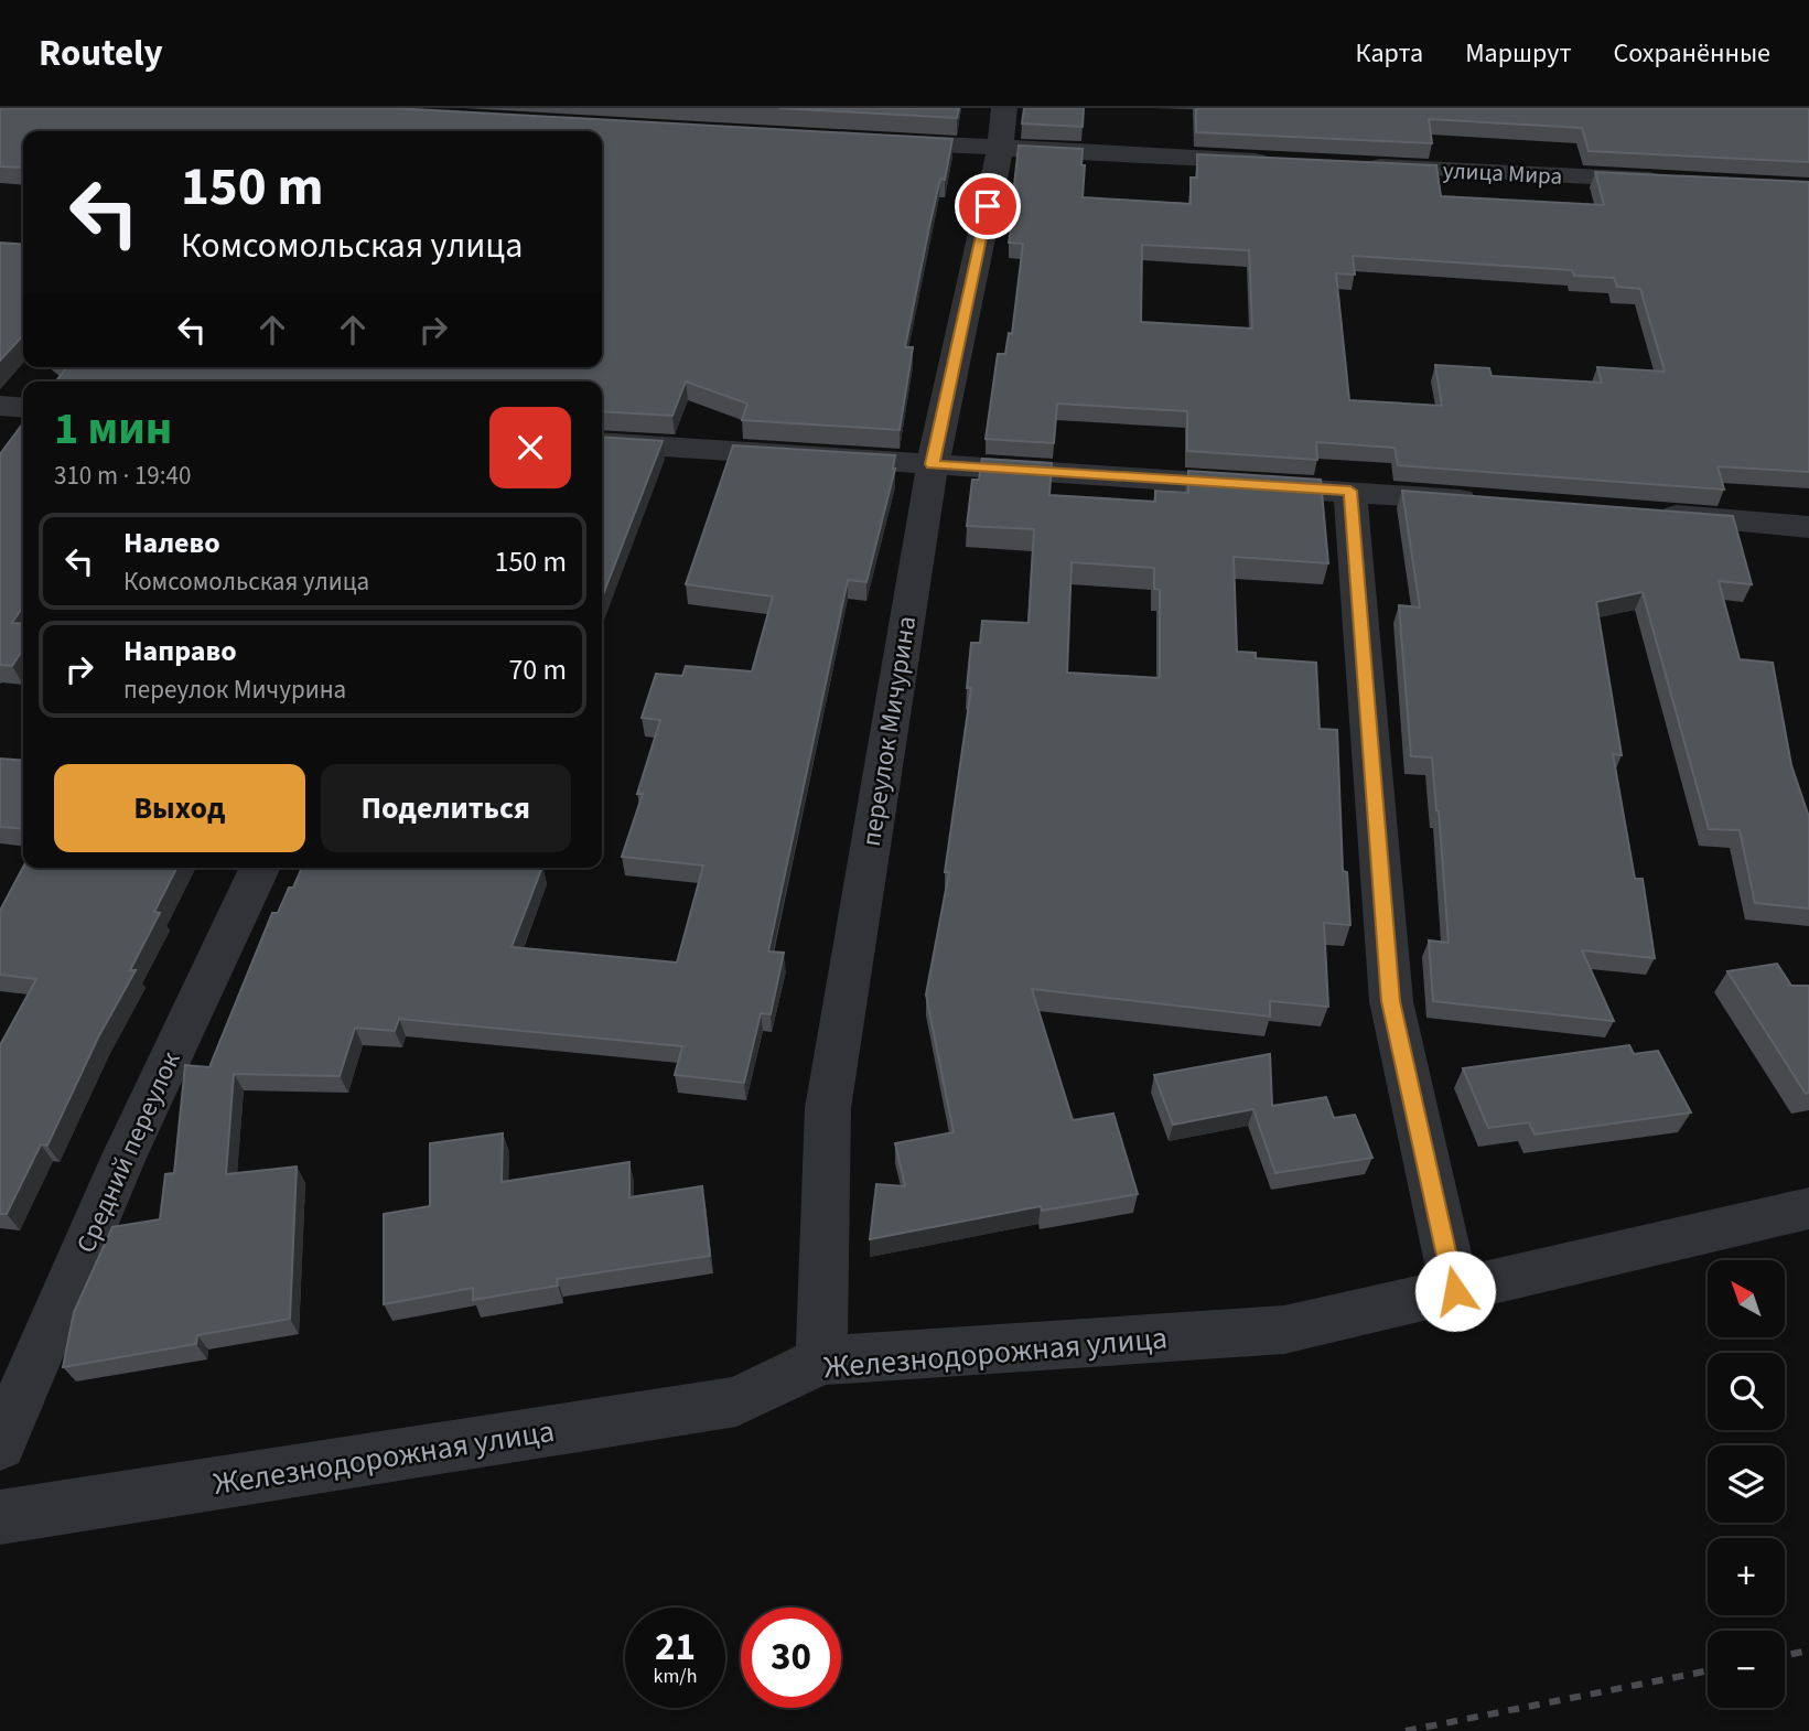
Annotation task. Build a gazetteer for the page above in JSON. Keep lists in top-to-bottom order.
{
  "streets": {
    "street": [
      "улица Мира",
      "переулок Мичурина",
      "Средний переулок",
      "Железнодорожная улица"
    ]
  },
  "crossings": [
    ["переулок Мичурина", "Железнодорожная улица"]
  ],
  "north": "top left",
  "page": {
    "header": "Routely",
    "nav": ["Карта", "Маршрут", "Сохранённые"],
    "turn": ["150 m", "Комсомольская улица"],
    "heading": ["1 мин", "310 m · 19:40"],
    "list": [
      {
        "name": "Налево",
        "note": "Комсомольская улица",
        "value": "150 m"
      },
      {
        "name": "Направо",
        "note": "переулок Мичурина",
        "value": "70 m"
      }
    ],
    "buttons": ["Выход", "Поделиться"],
    "map_buttons": ["+", "−"],
    "speed": "21 km/h",
    "limit": "30"
  }
}
